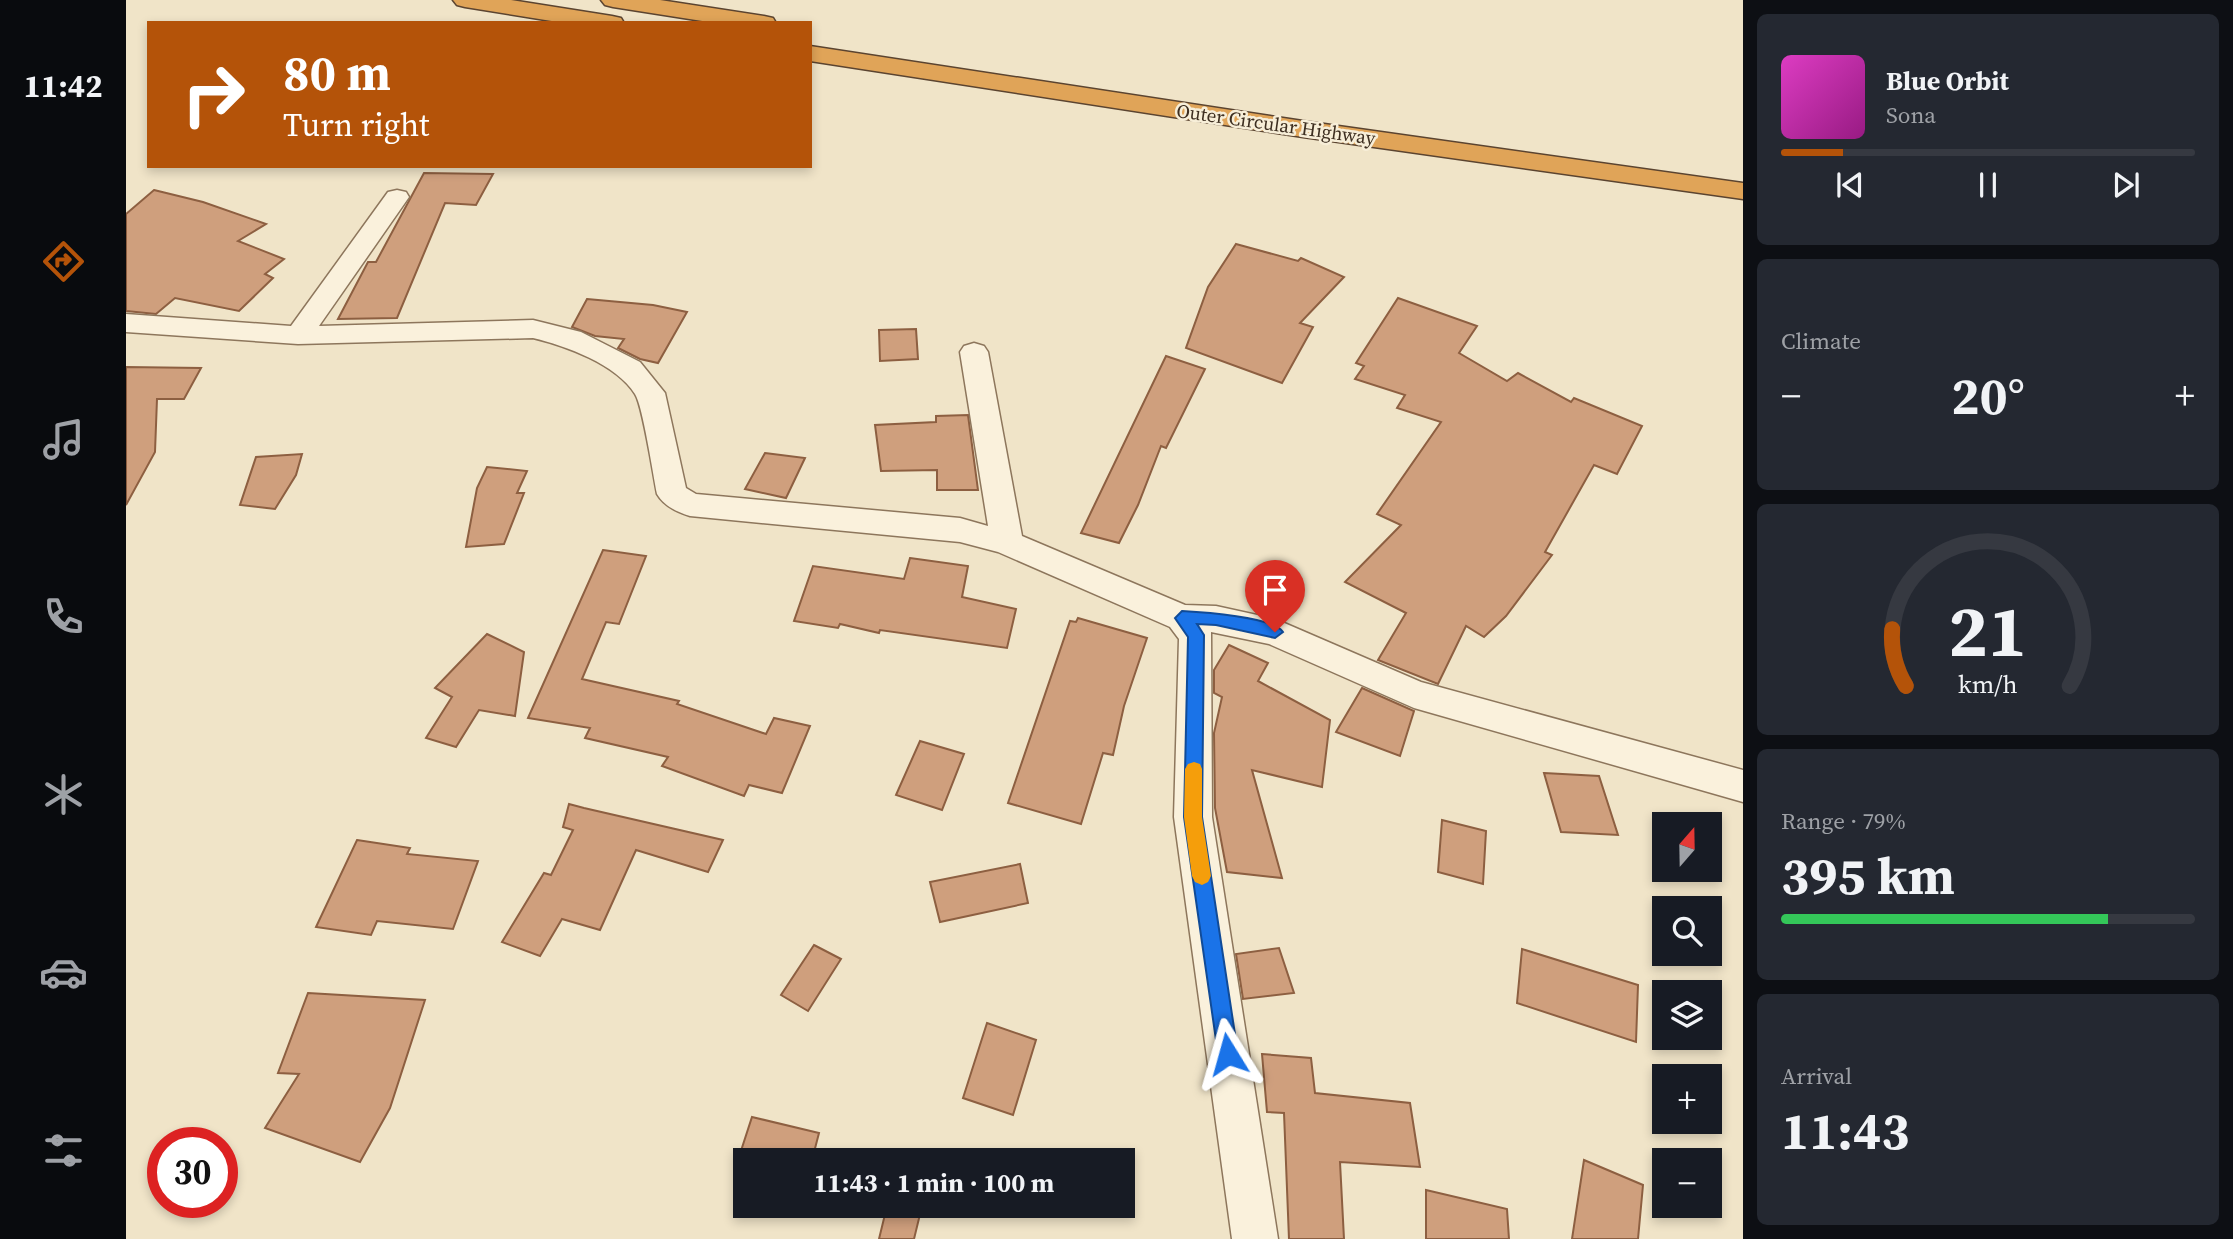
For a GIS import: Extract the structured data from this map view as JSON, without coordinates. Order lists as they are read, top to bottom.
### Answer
{
  "streets": {
    "highway": ["Outer Circular Highway"]
  },
  "north": "top",
  "page": {
    "tabs": "11:42",
    "turn": ["80 m", "Turn right"],
    "song": ["Blue Orbit", "Sona"],
    "tile": [
      "Climate",
      ["Range · 79%", "395 km"],
      ["Arrival", "11:43"]
    ],
    "heat": ["−", "20°", "+"],
    "map_buttons": ["+", "−"],
    "limit": "30",
    "trip": "11:43 · 1 min · 100 m",
    "gauge": ["21", "km/h"]
  }
}
